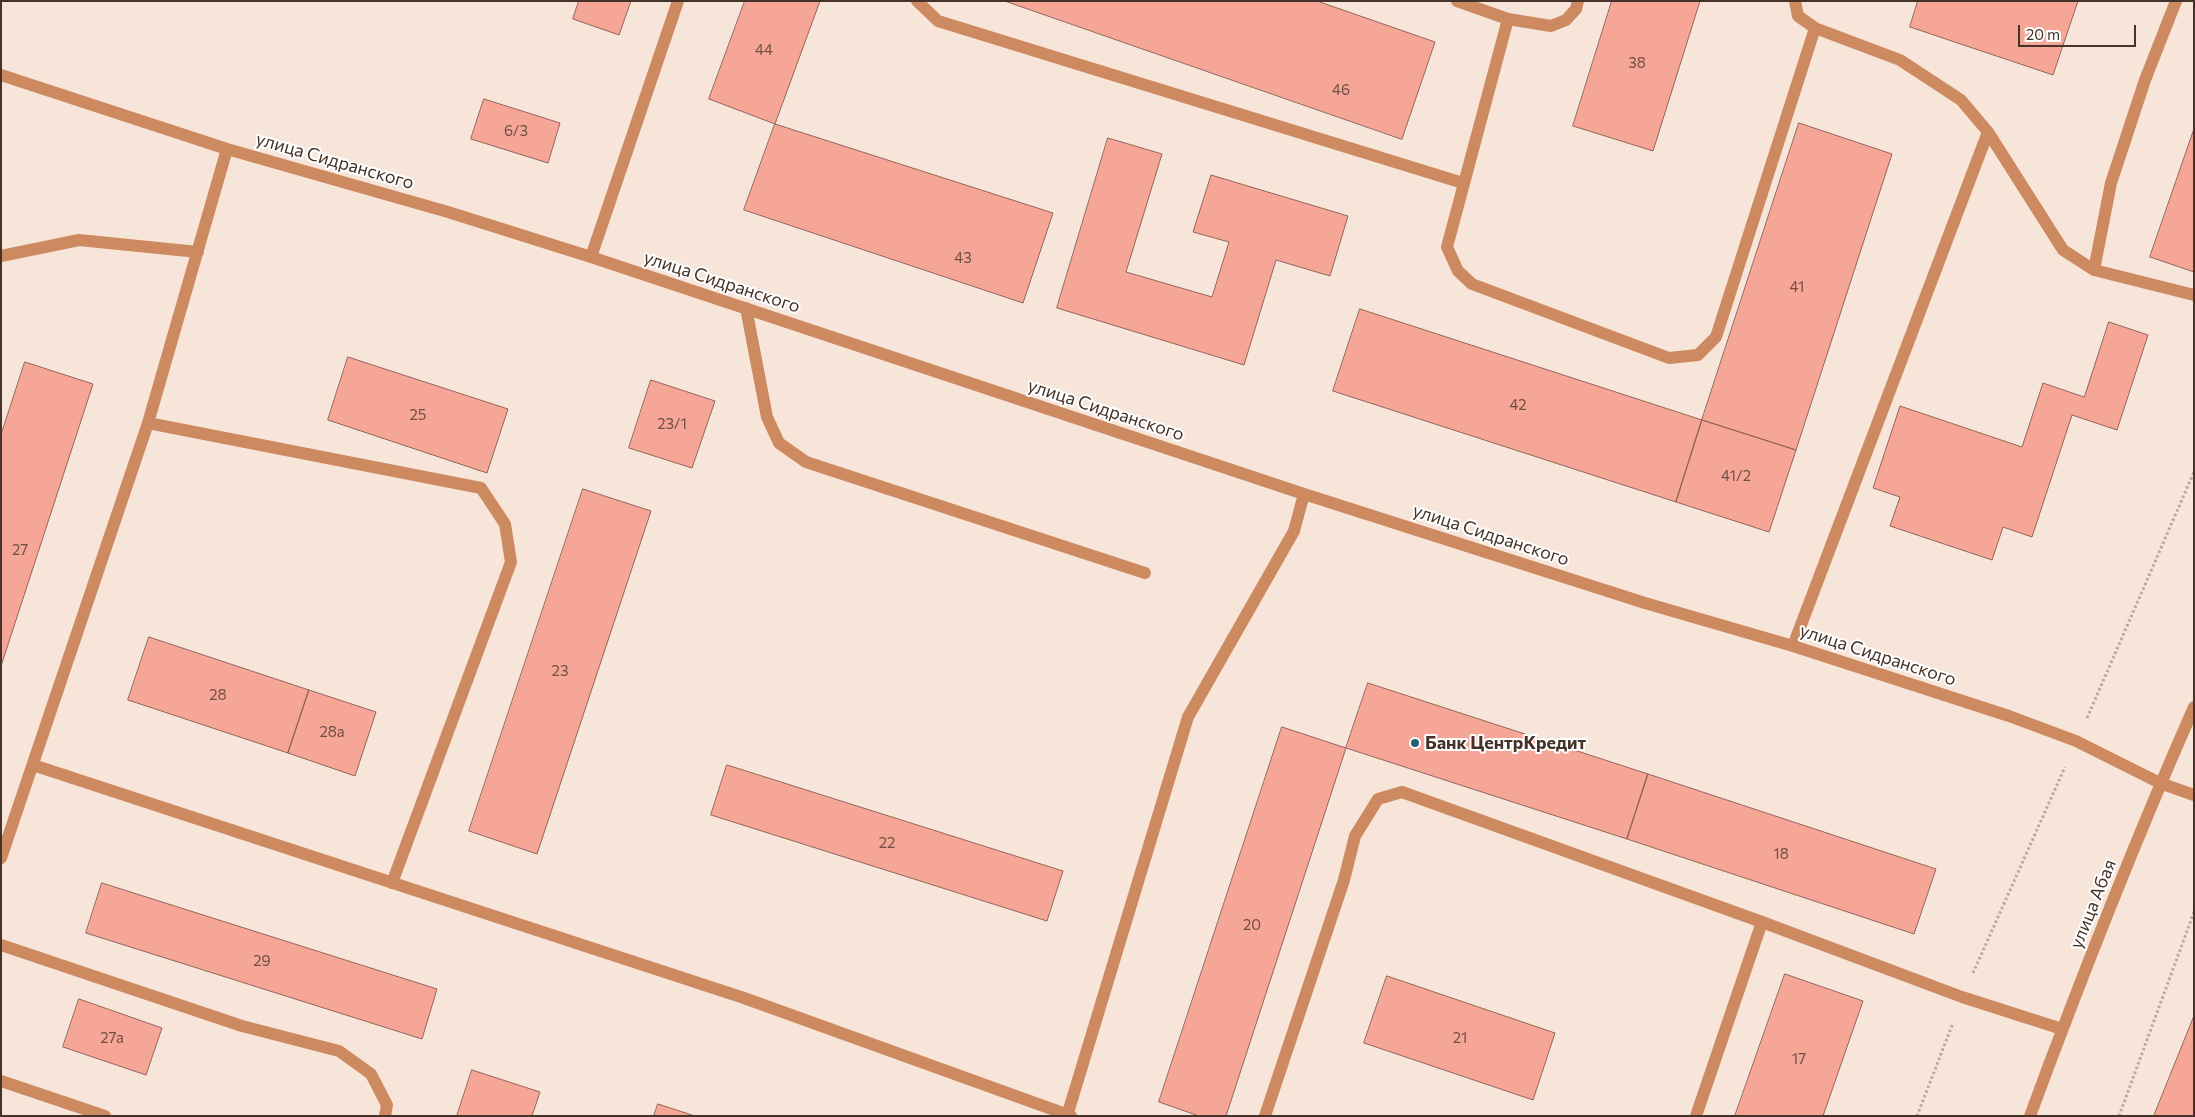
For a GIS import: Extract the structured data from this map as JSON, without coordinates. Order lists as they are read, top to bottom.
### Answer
{
  "streets": {
    "street": ["улица Сидранского", "улица Абая"]
  },
  "crossings": [
    ["улица Сидранского", "улица Абая"]
  ],
  "places": ["Банк ЦентрКредит"],
  "house_numbers": [
    "44",
    "38",
    "46",
    "6/3",
    "43",
    "41",
    "42",
    "25",
    "23/1",
    "41/2",
    "27",
    "23",
    "28",
    "28а",
    "22",
    "18",
    "20",
    "29",
    "27а",
    "21",
    "17"
  ],
  "scale_bar": "20 m"
}
